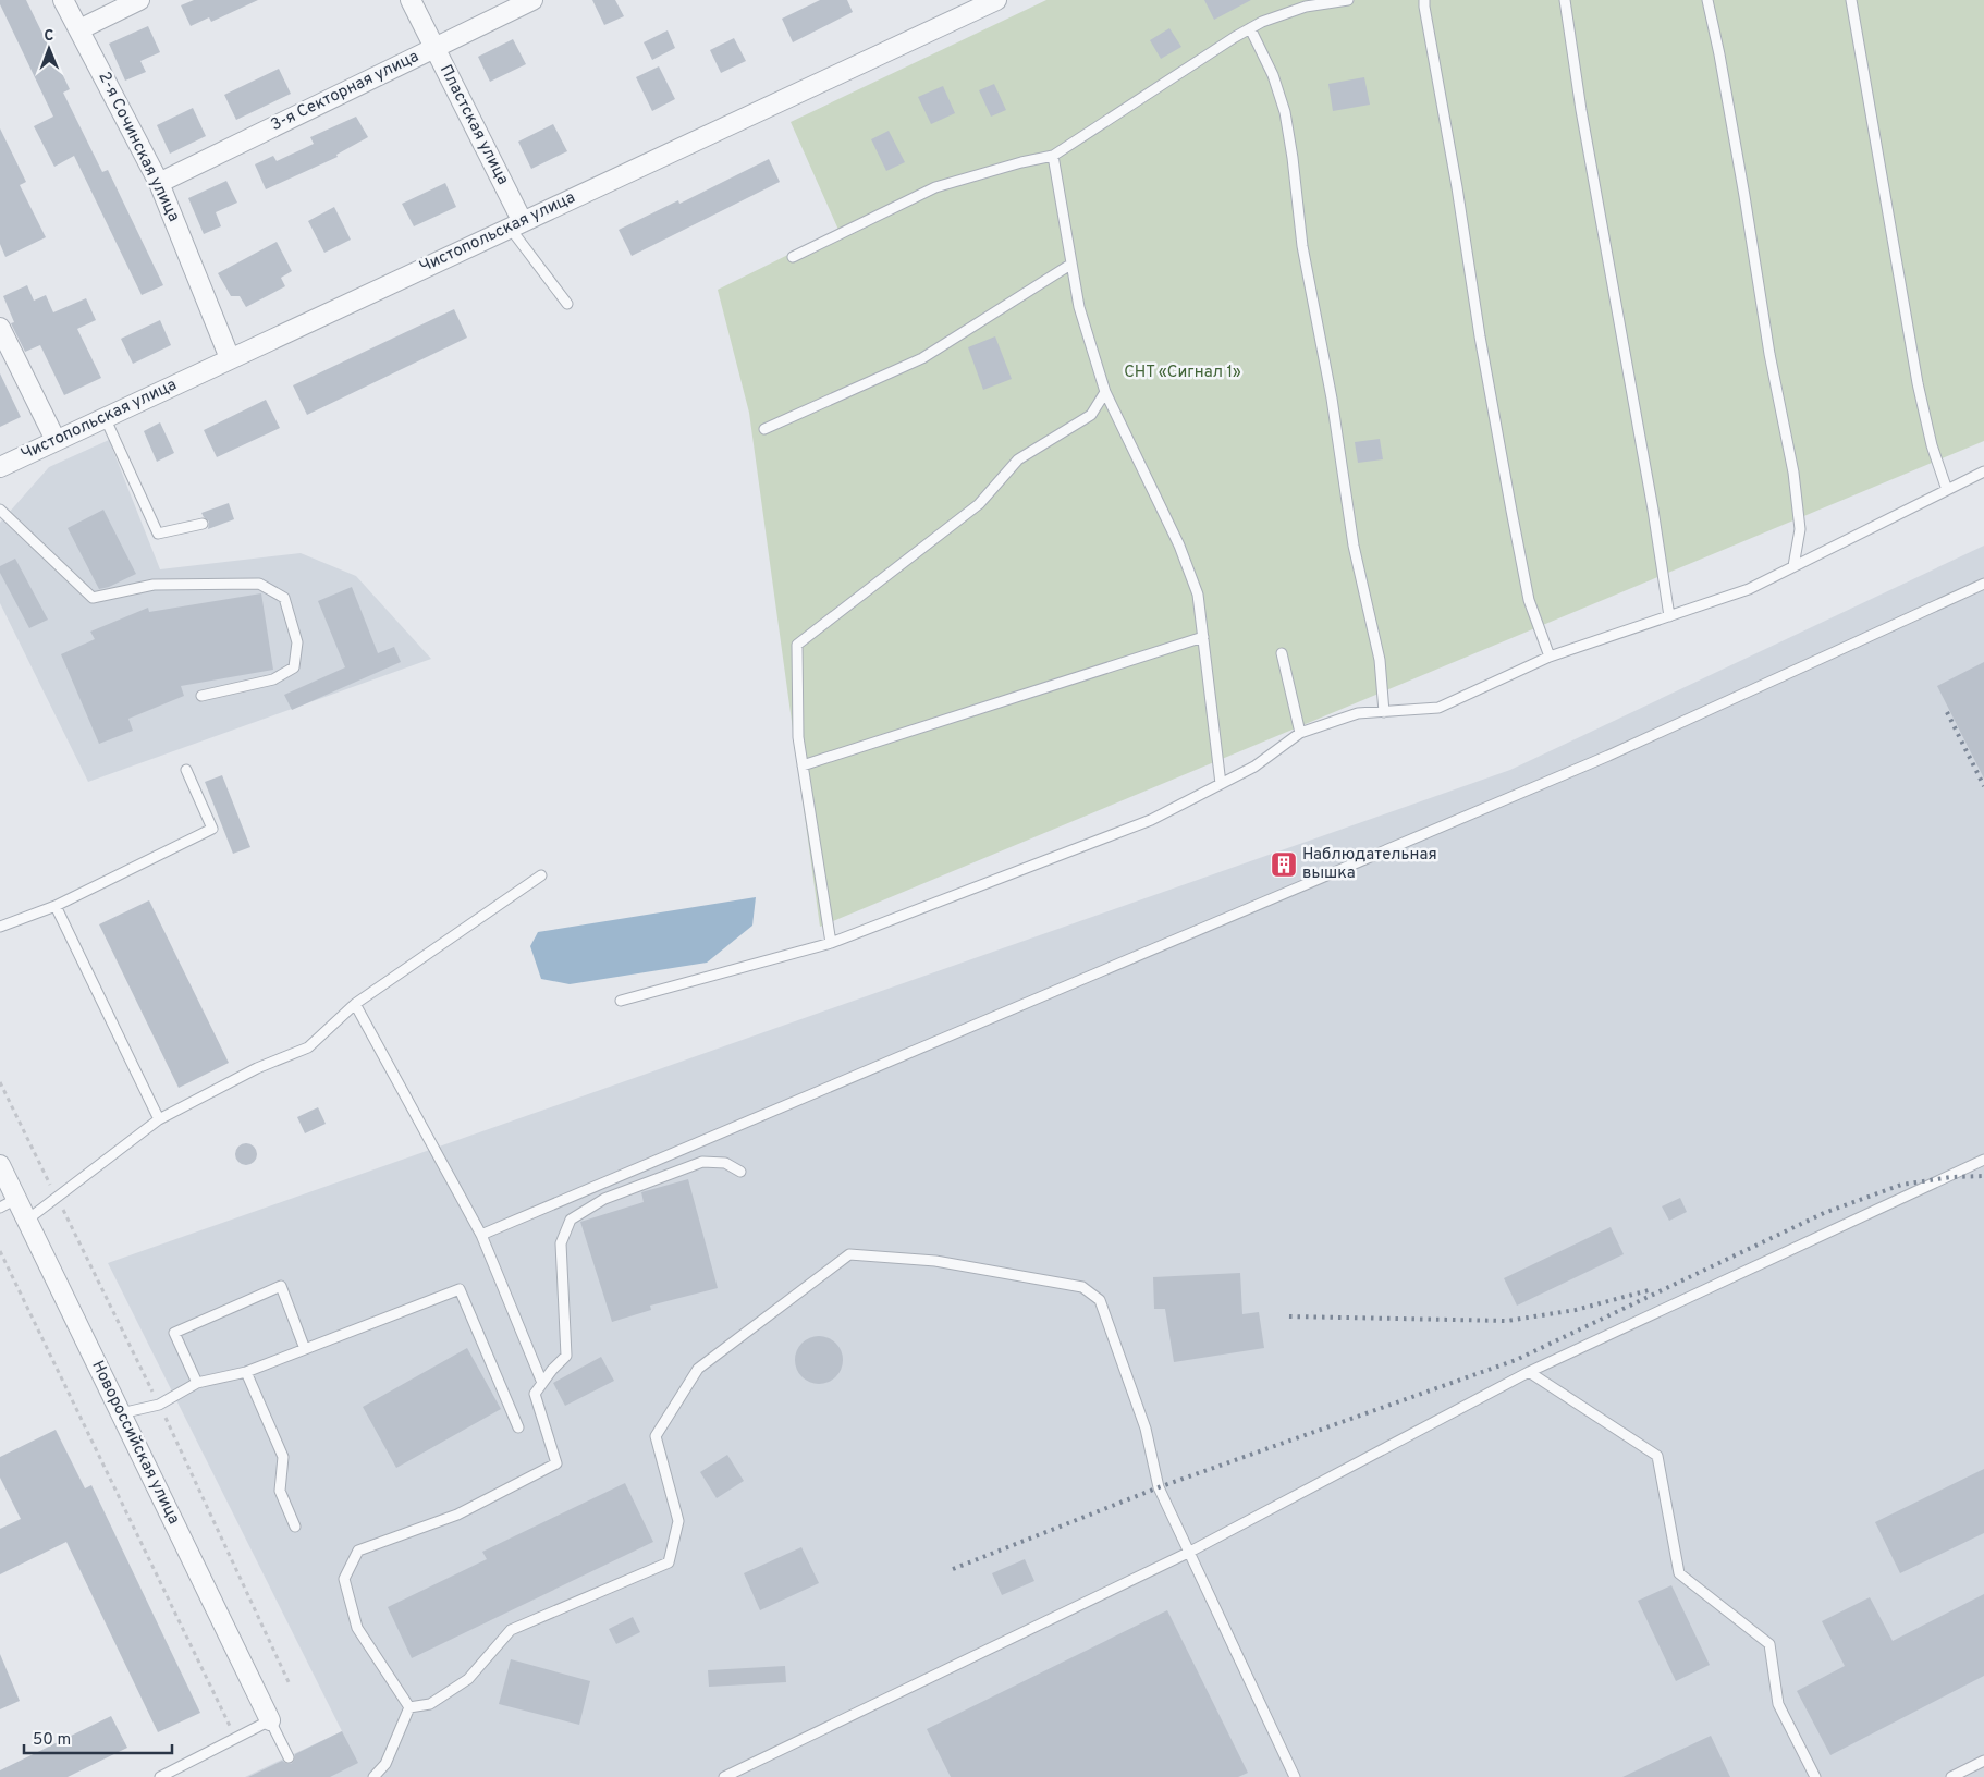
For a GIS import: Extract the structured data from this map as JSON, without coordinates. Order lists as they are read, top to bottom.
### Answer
{
  "streets": {
    "street": [
      "3-я Секторная улица",
      "Пластская улица",
      "2-я Сочинская улица",
      "Чистопольская улица",
      "Новороссийская улица"
    ]
  },
  "crossings": [
    ["3-я Секторная улица", "Пластская улица"],
    ["3-я Секторная улица", "2-я Сочинская улица"],
    ["Пластская улица", "Чистопольская улица"],
    ["2-я Сочинская улица", "Чистопольская улица"]
  ],
  "parks": ["СНТ «Сигнал 1»"],
  "places": {
    "building": ["Наблюдательная вышка"]
  },
  "scale_bar": "50 m",
  "north": "top"
}
